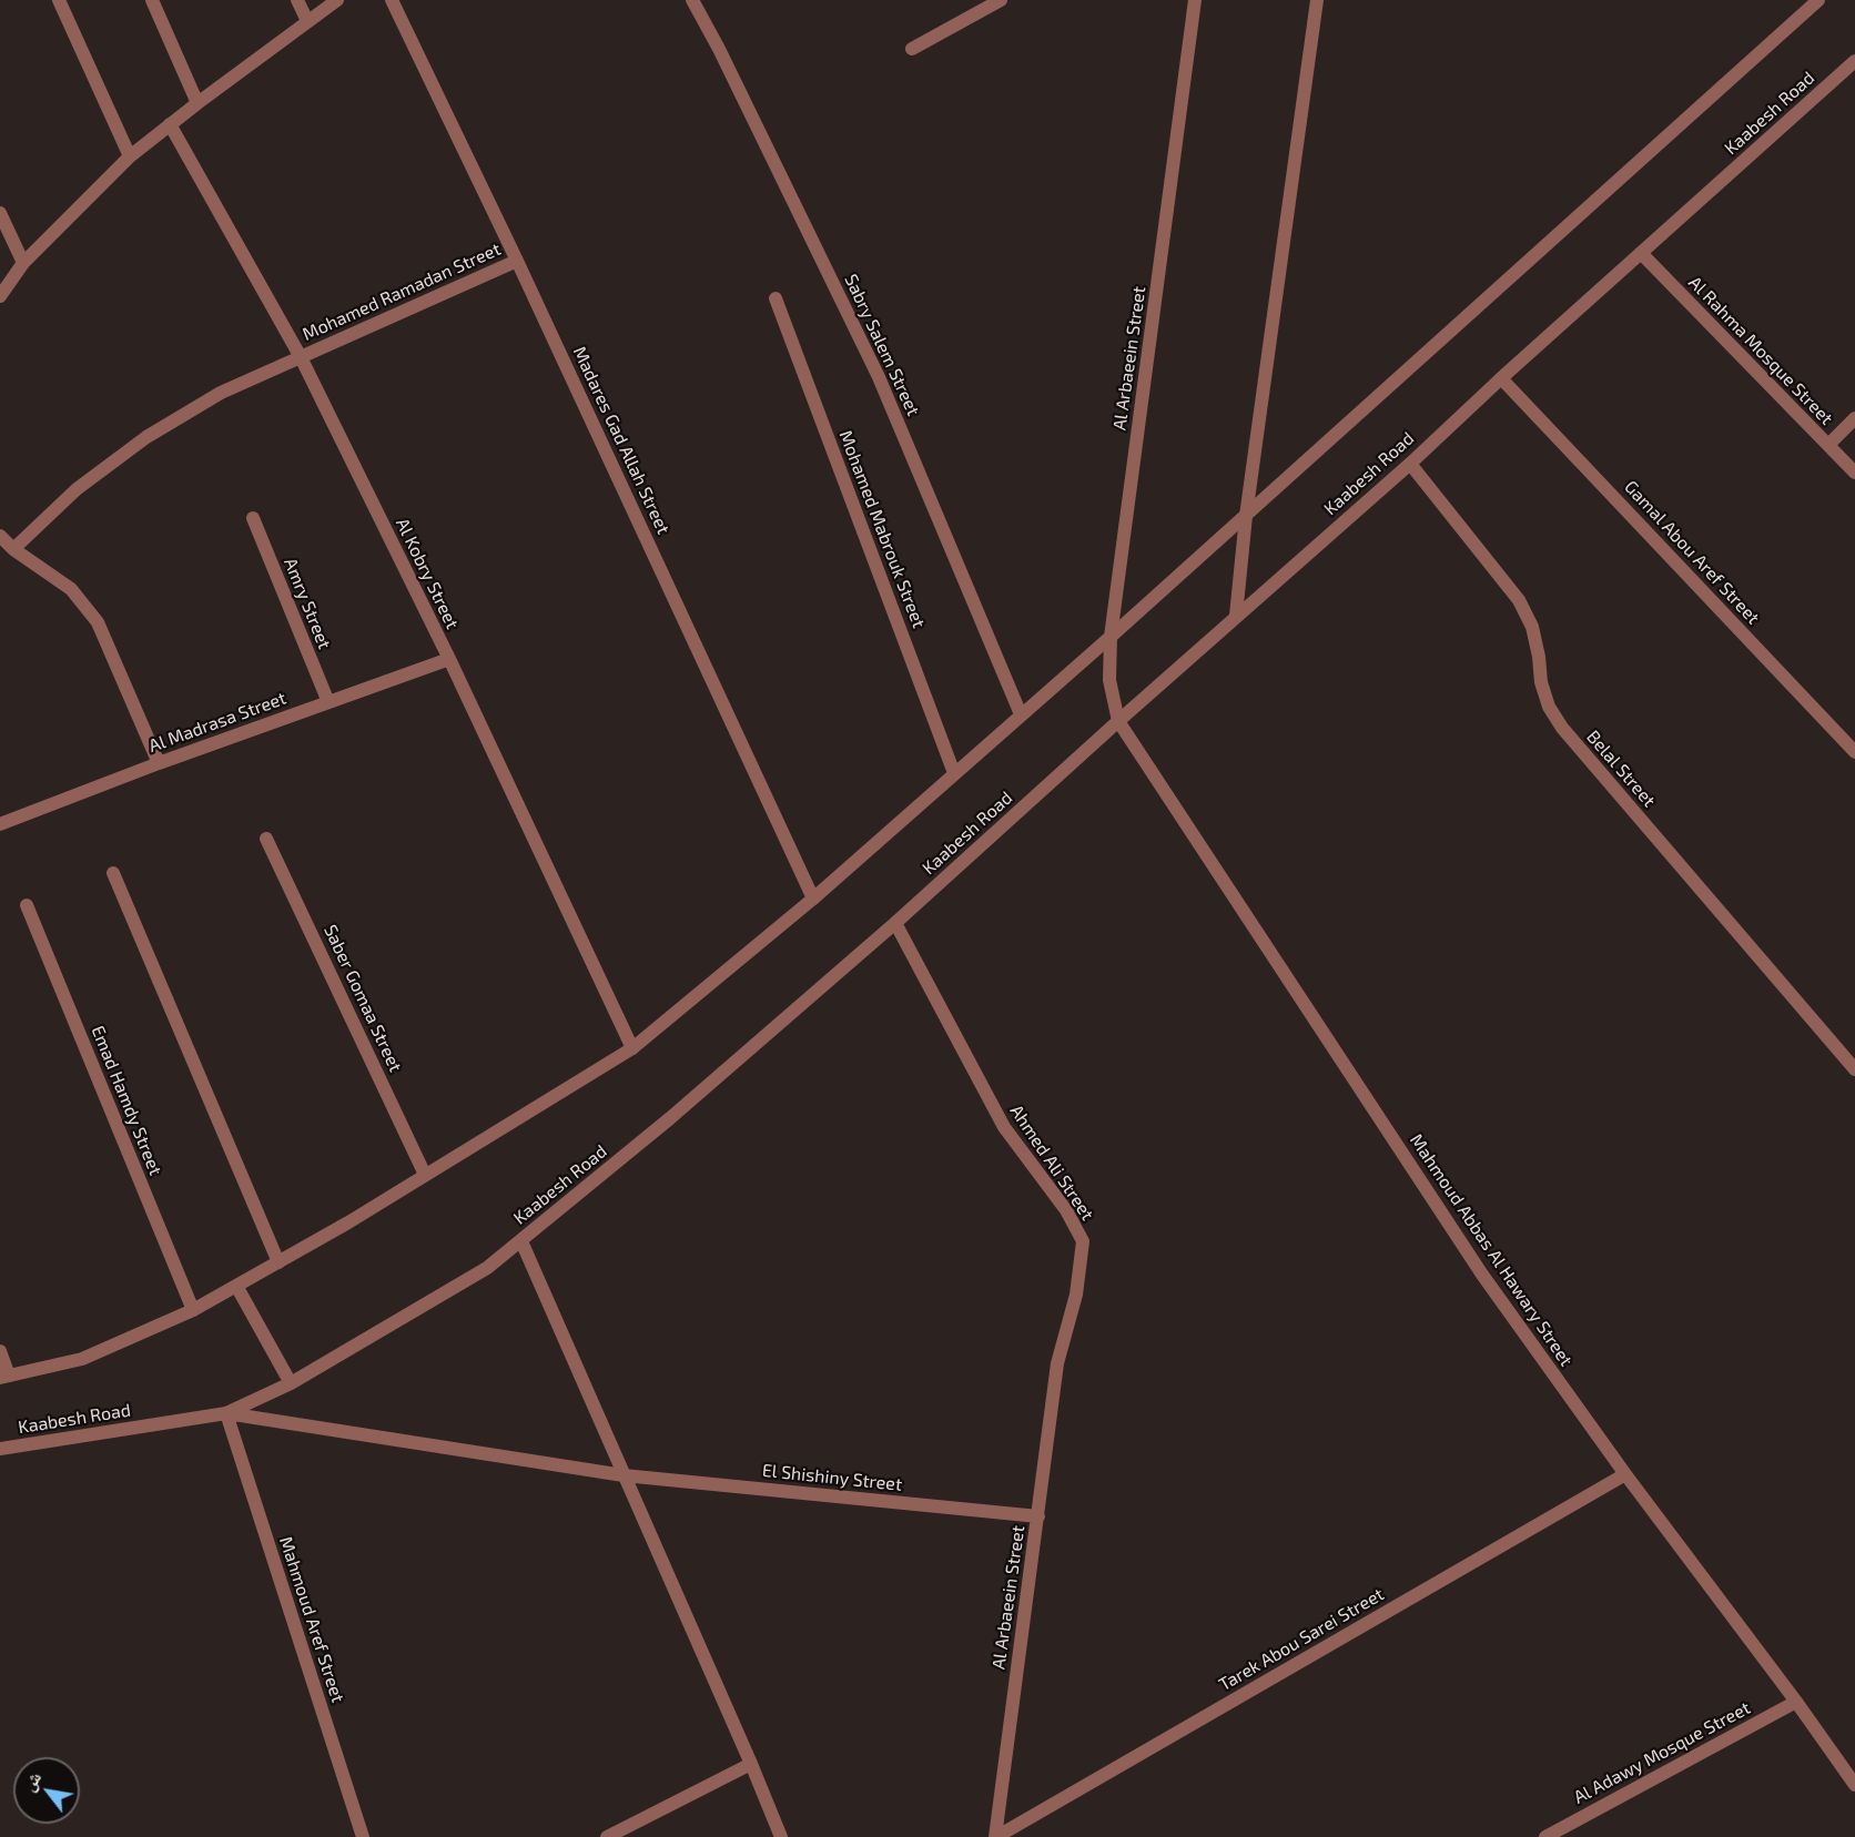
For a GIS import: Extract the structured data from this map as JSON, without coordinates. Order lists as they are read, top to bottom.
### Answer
{
  "streets": {
    "street": [
      "Kaabesh Road",
      "Mohamed Ramadan Street",
      "Sabry Salem Street",
      "Al Rahma Mosque Street",
      "Al Arbaeein Street",
      "Madares Gad Allah Street",
      "Mohamed Mabrouk Street",
      "Gamal Abou Aref Street",
      "Al Kobry Street",
      "Amry Street",
      "Al Madrasa Street",
      "Belal Street",
      "Saber Gomaa Street",
      "Emad Hamdy Street",
      "Ahmed Ali Street",
      "Mahmoud Abbas Al Hawary Street",
      "El Shishiny Street",
      "Mahmoud Aref Street",
      "Tarek Abou Sarei Street",
      "Al Adawy Mosque Street"
    ]
  },
  "crossings": [
    ["Kaabesh Road", "Al Rahma Mosque Street"],
    ["Kaabesh Road", "Al Arbaeein Street"],
    ["Kaabesh Road", "Gamal Abou Aref Street"],
    ["Kaabesh Road", "Belal Street"],
    ["Kaabesh Road", "Ahmed Ali Street"],
    ["Kaabesh Road", "Mahmoud Abbas Al Hawary Street"],
    ["Kaabesh Road", "El Shishiny Street"],
    ["Kaabesh Road", "Mahmoud Aref Street"],
    ["Mohamed Ramadan Street", "Madares Gad Allah Street"],
    ["Mohamed Ramadan Street", "Al Kobry Street"],
    ["Al Arbaeein Street", "Ahmed Ali Street"],
    ["Al Arbaeein Street", "Mahmoud Abbas Al Hawary Street"],
    ["Al Arbaeein Street", "El Shishiny Street"],
    ["Al Arbaeein Street", "Tarek Abou Sarei Street"],
    ["Al Kobry Street", "Al Madrasa Street"],
    ["Amry Street", "Al Madrasa Street"],
    ["Mahmoud Abbas Al Hawary Street", "Tarek Abou Sarei Street"],
    ["Mahmoud Abbas Al Hawary Street", "Al Adawy Mosque Street"],
    ["El Shishiny Street", "Mahmoud Aref Street"]
  ],
  "north": "top left"
}
